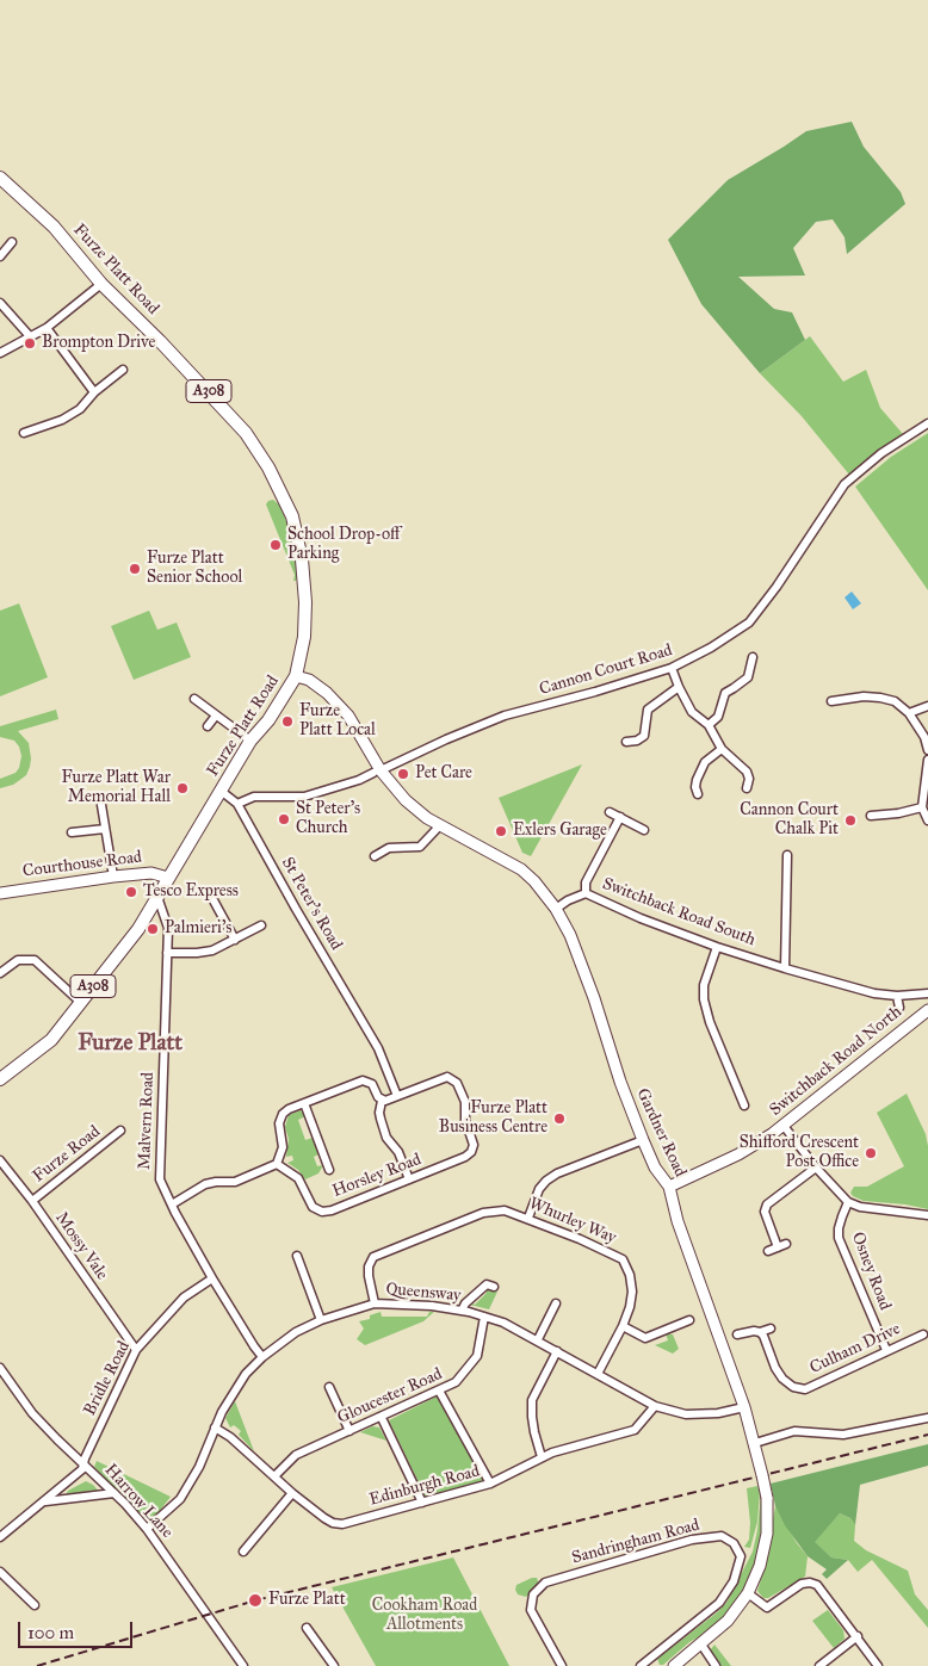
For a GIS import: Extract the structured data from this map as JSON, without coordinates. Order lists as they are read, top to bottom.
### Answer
{
  "streets": {
    "main road": [
      "Furze Platt Road",
      "A308",
      "Courthouse Road",
      "Switchback Road North",
      "Gardner Road"
    ],
    "street": [
      "Cannon Court Road",
      "St Peter's Road",
      "Switchback Road South",
      "Malvern Road",
      "Furze Road",
      "Horsley Road",
      "Whurley Way",
      "Mossy Vale",
      "Osney Road",
      "Queensway",
      "Culham Drive",
      "Bridle Road",
      "Gloucester Road",
      "Edinburgh Road",
      "Harrow Lane",
      "Sandringham Road"
    ]
  },
  "crossings": [
    ["Furze Platt Road", "Courthouse Road"],
    ["Furze Platt Road", "St Peter's Road"],
    ["Furze Platt Road", "Malvern Road"],
    ["Cannon Court Road", "St Peter's Road"],
    ["St Peter's Road", "Horsley Road"],
    ["Switchback Road South", "Gardner Road"],
    ["Switchback Road North", "Gardner Road"],
    ["Malvern Road", "Queensway"],
    ["Malvern Road", "Bridle Road"],
    ["Gardner Road", "Queensway"],
    ["Furze Road", "Mossy Vale"],
    ["Whurley Way", "Queensway"],
    ["Mossy Vale", "Bridle Road"],
    ["Osney Road", "Culham Drive"],
    ["Queensway", "Gloucester Road"],
    ["Queensway", "Edinburgh Road"],
    ["Queensway", "Harrow Lane"],
    ["Bridle Road", "Harrow Lane"],
    ["Gloucester Road", "Edinburgh Road"]
  ],
  "districts": ["Furze Platt"],
  "parks": ["Cookham Road Allotments"],
  "places": [
    "Brompton Drive",
    "School Drop-off Parking",
    "Furze Platt Senior School",
    "Furze Platt Local",
    "Pet Care",
    "Furze Platt War Memorial Hall",
    "St Peter's Church",
    "Cannon Court Chalk Pit",
    "Exlers Garage",
    "Tesco Express",
    "Palmieri's",
    "Furze Platt Business Centre",
    "Shifford Crescent Post Office",
    "Furze Platt"
  ],
  "scale_bar": "100 m"
}
